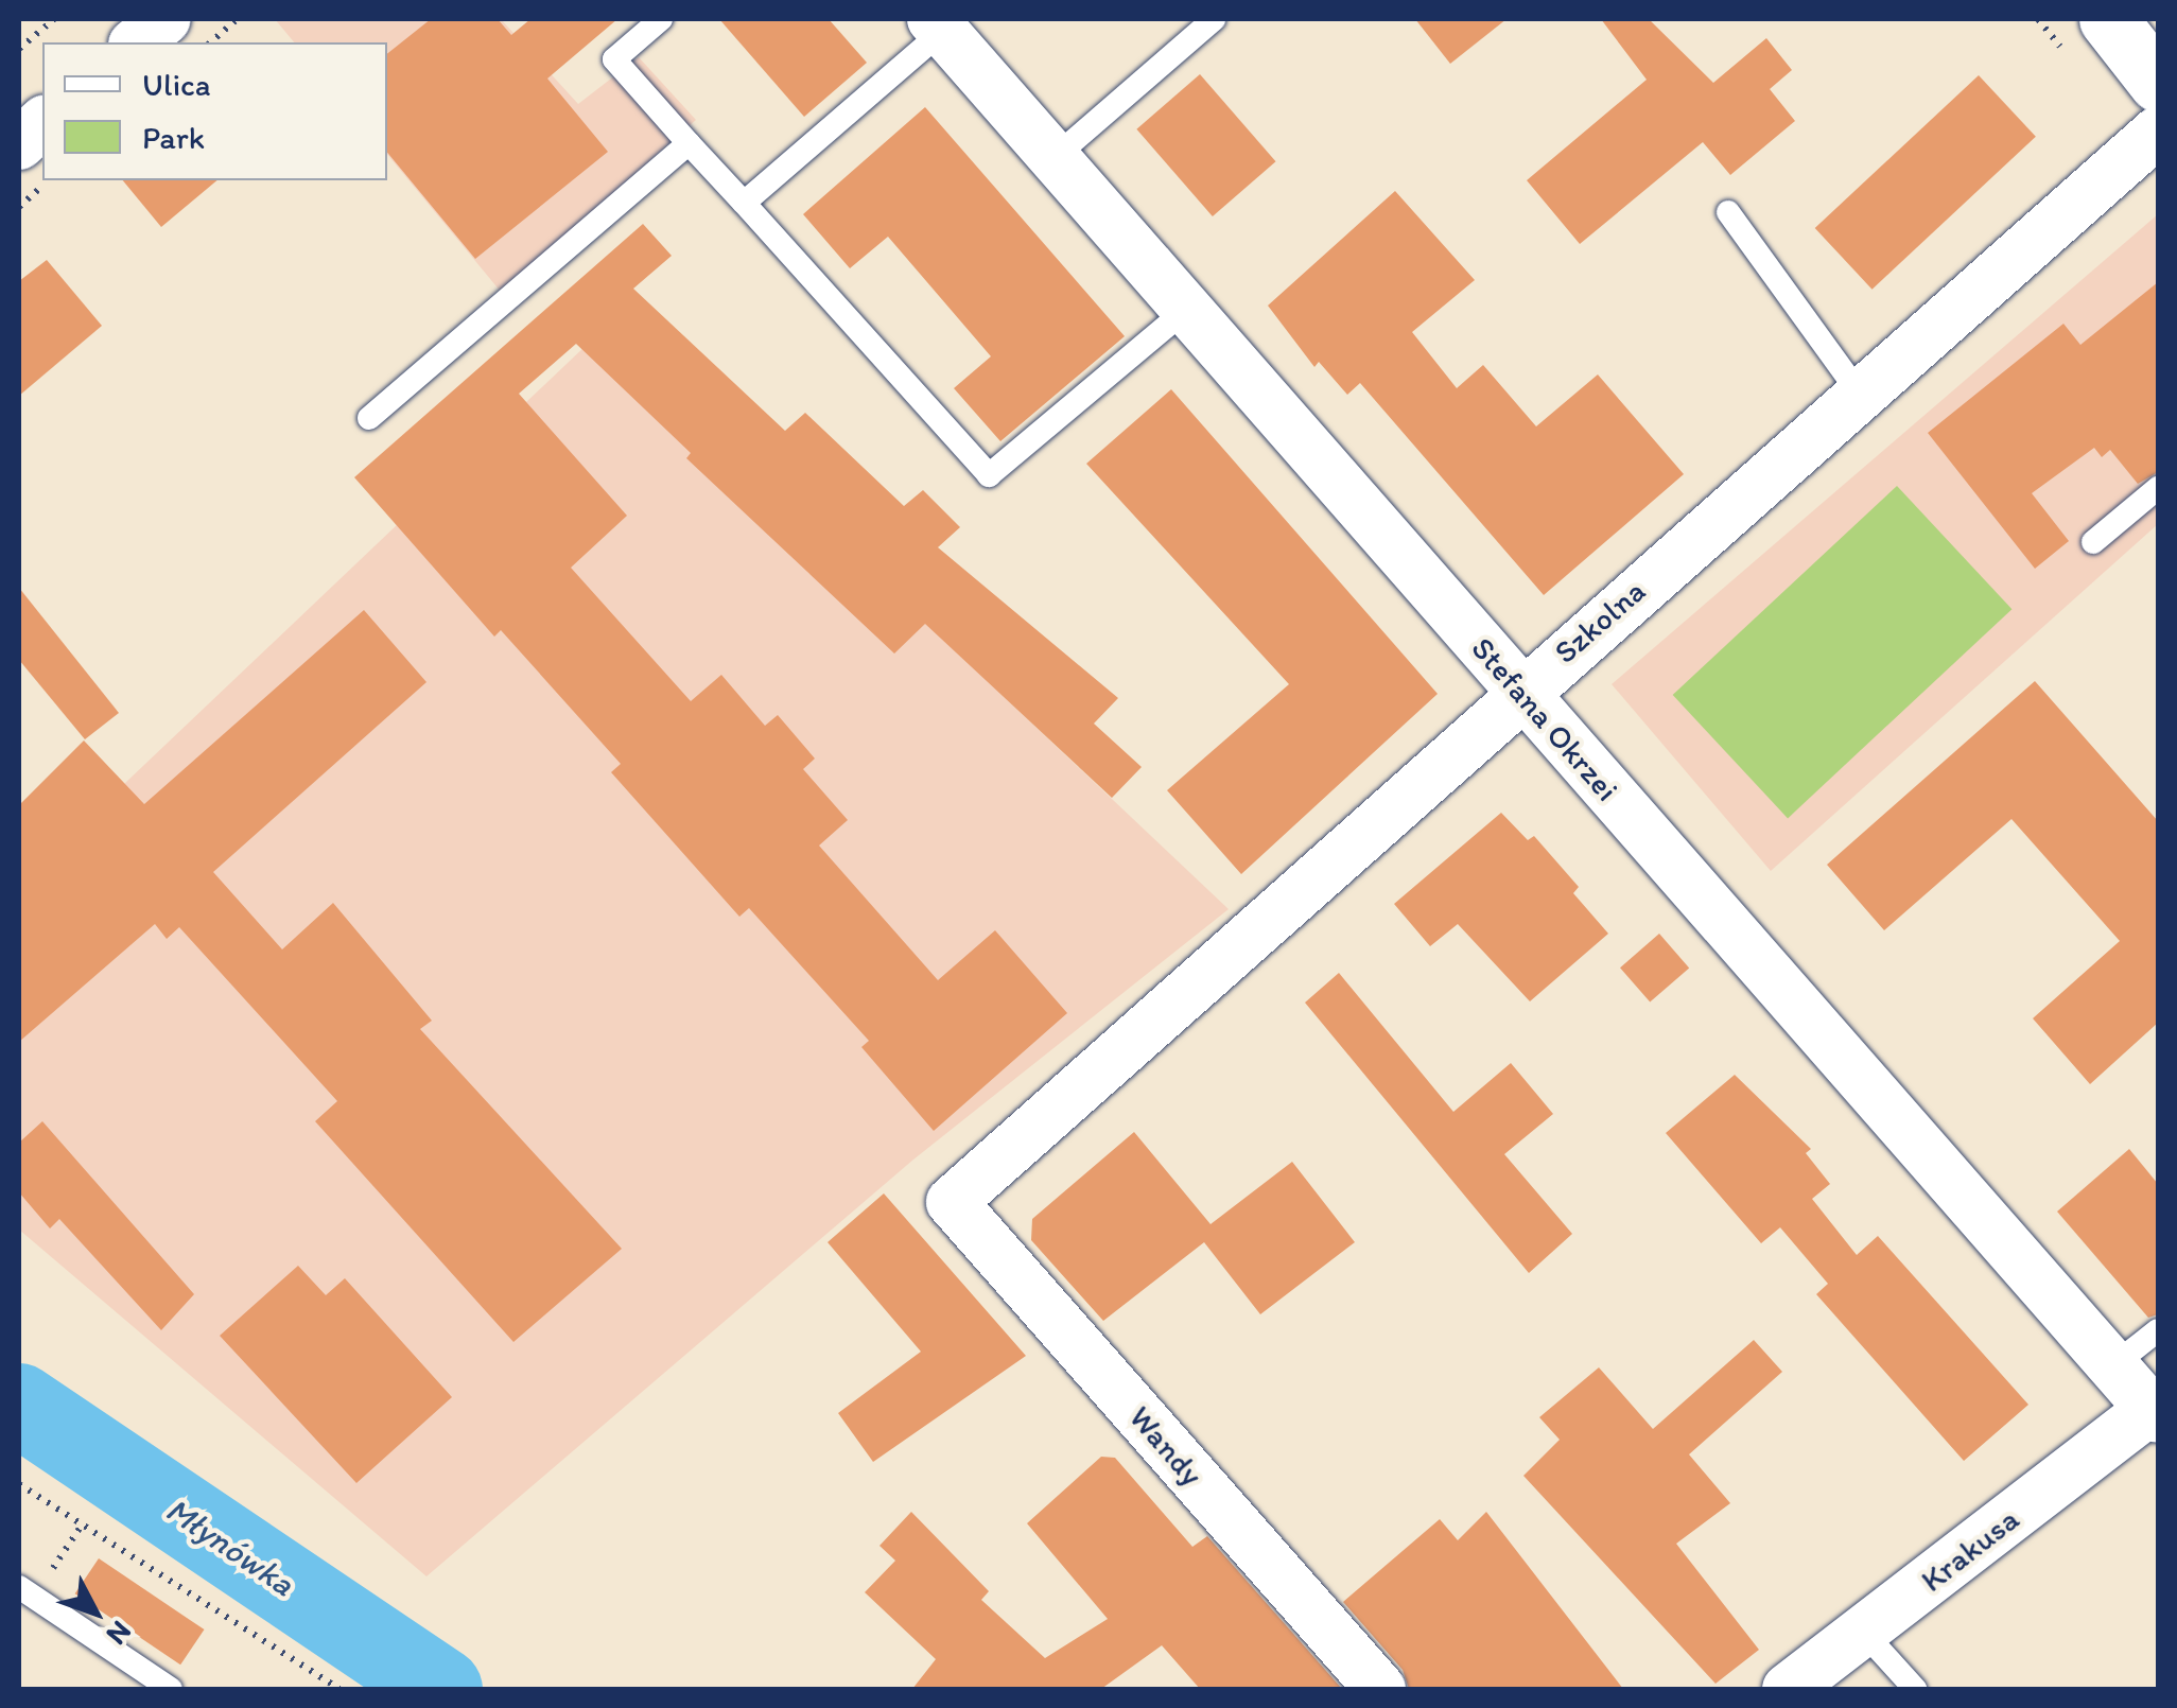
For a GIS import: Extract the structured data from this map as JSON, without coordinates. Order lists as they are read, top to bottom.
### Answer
{
  "streets": {
    "street": [
      "Szkolna",
      "Stefana Okrzei",
      "Wandy",
      "Krakusa"
    ]
  },
  "crossings": [
    ["Szkolna", "Stefana Okrzei"],
    ["Szkolna", "Wandy"],
    ["Stefana Okrzei", "Krakusa"]
  ],
  "water": ["Młynówka"],
  "legend": ["Ulica", "Park"],
  "north": "bottom right"
}
